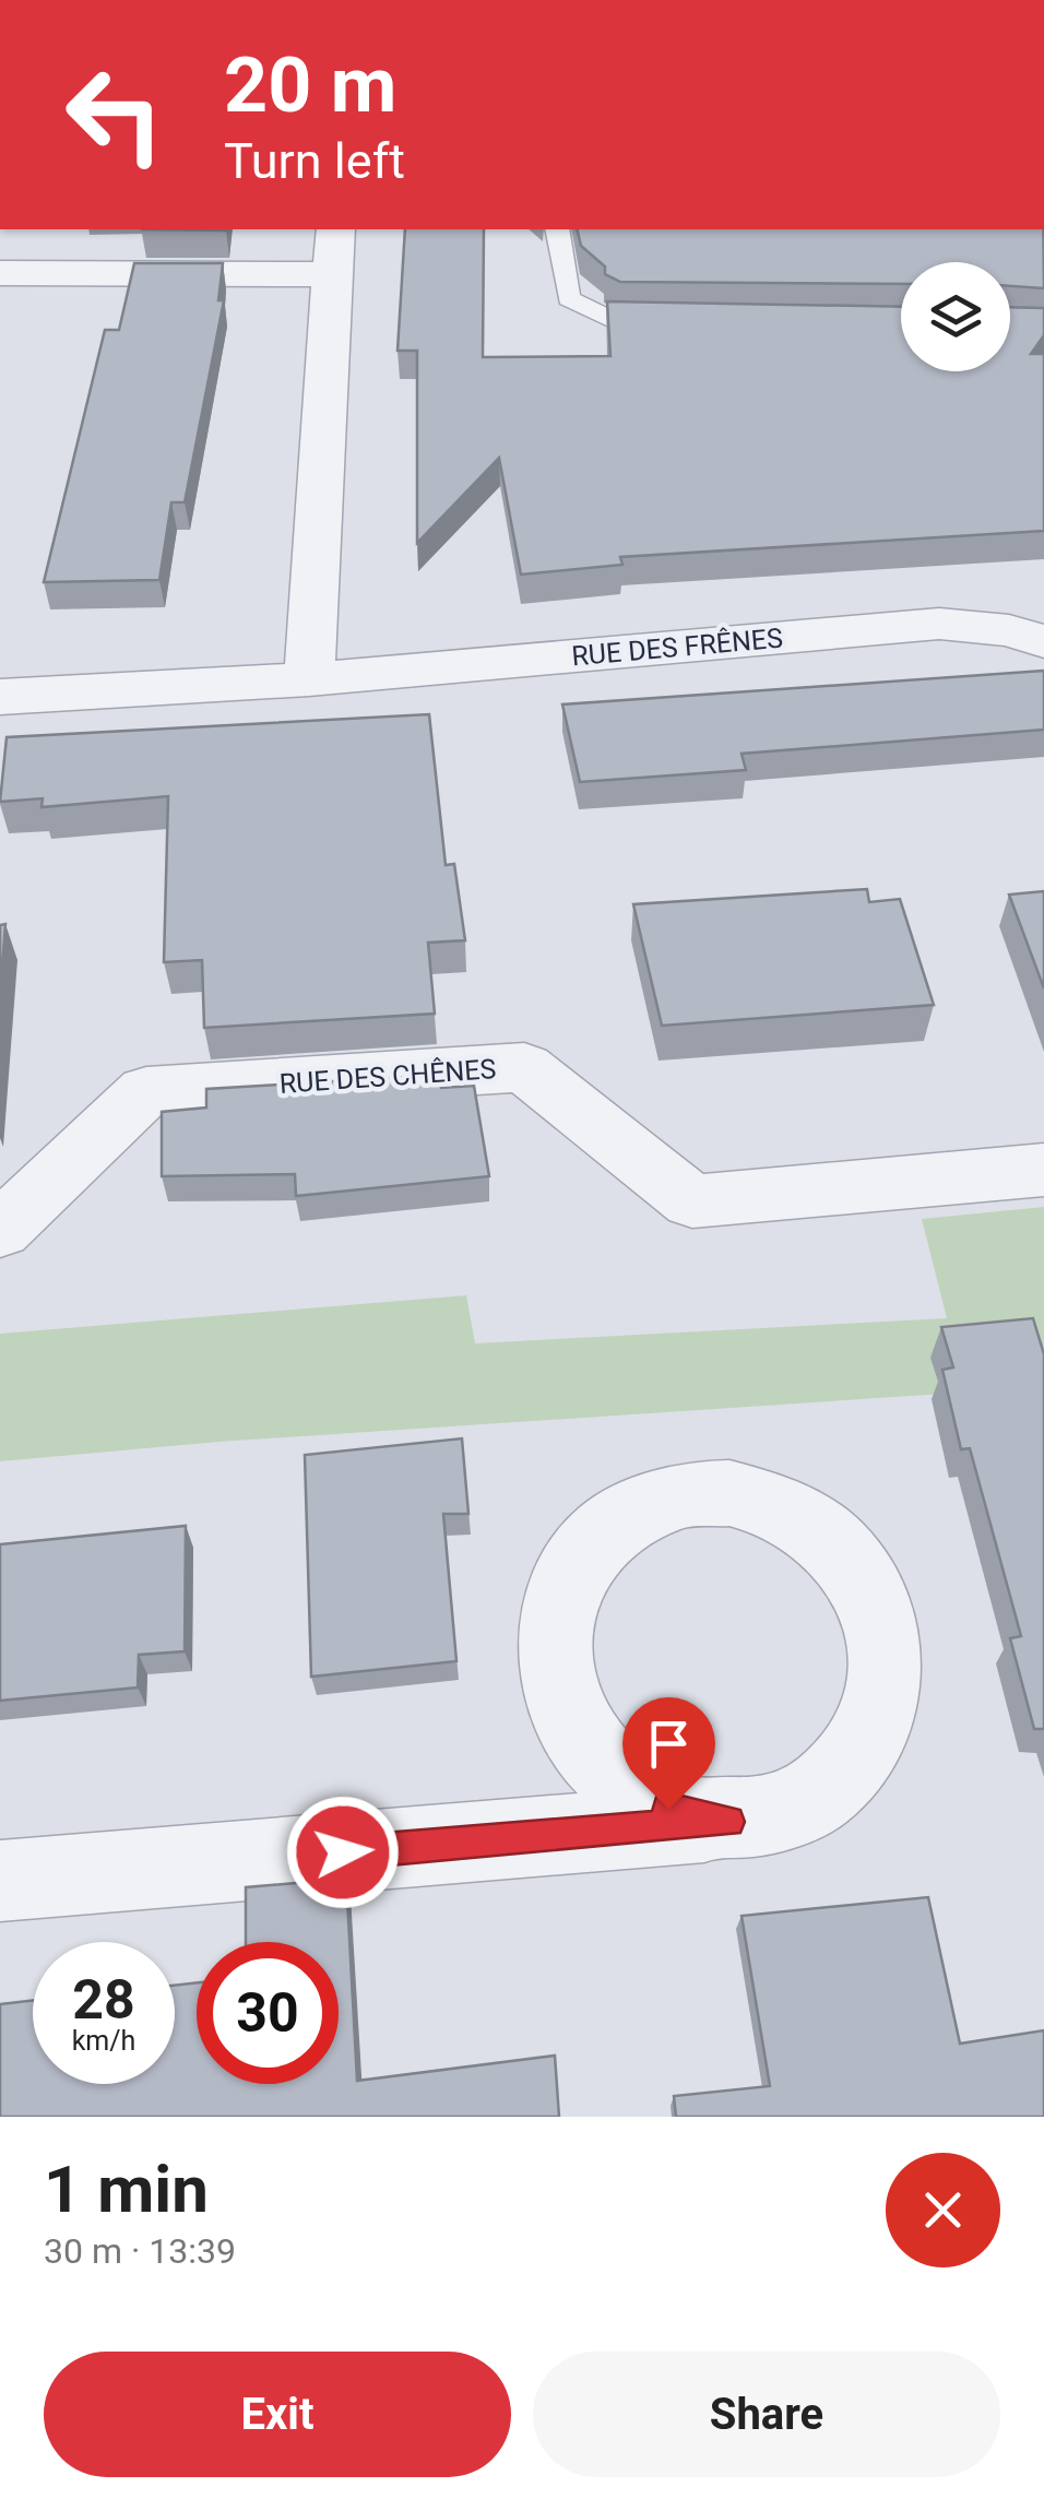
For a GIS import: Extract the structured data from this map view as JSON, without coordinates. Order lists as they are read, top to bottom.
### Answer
{
  "streets": {
    "street": ["RUE DES FRÊNES", "RUE DES CHÊNES"]
  },
  "page": {
    "turn": ["20 m", "Turn left"],
    "speed": "28 km/h",
    "limit": "30",
    "heading": ["1 min", "30 m · 13:39"],
    "buttons": ["Exit", "Share"]
  }
}
